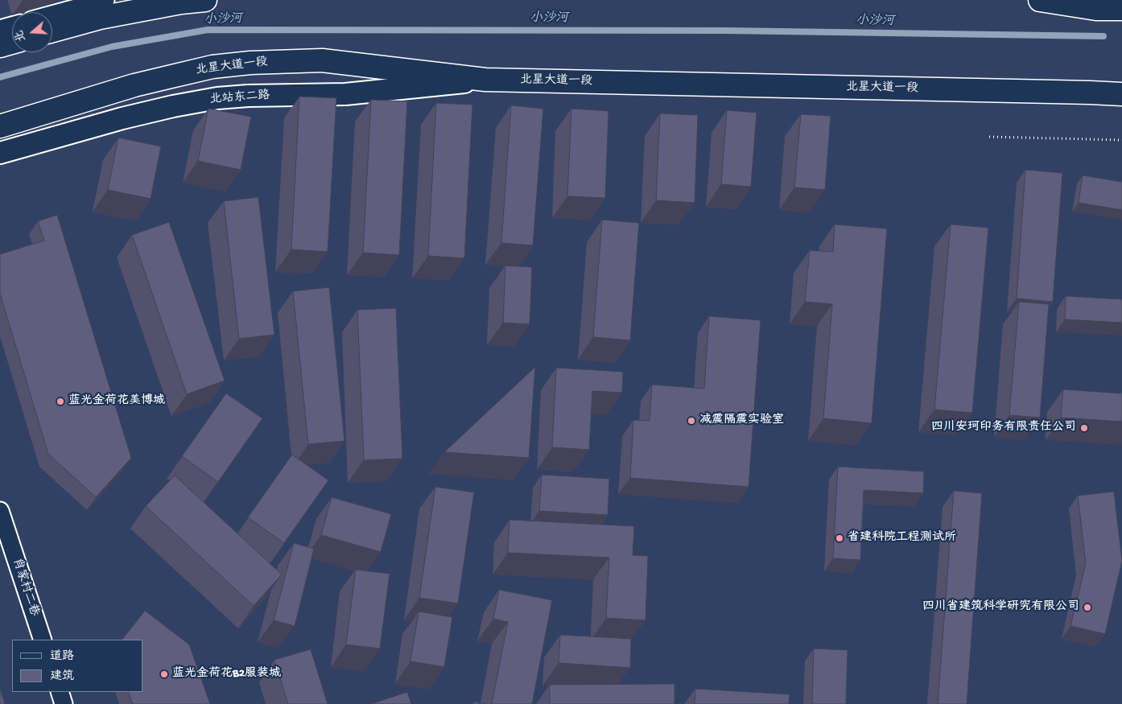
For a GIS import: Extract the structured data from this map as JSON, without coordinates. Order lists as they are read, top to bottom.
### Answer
{
  "streets": {
    "highway": ["北星大道一段"],
    "street": ["北站东二路", "肖家村二巷"]
  },
  "crossings": [
    ["北星大道一段", "北站东二路"]
  ],
  "water": ["小沙河"],
  "places": [
    "蓝光金荷花美博城",
    "减震隔震实验室",
    "四川安珂印务有限责任公司",
    "省建科院工程测试所",
    "四川省建筑科学研究有限公司",
    "蓝光金荷花B2服装城"
  ],
  "legend": ["道路", "建筑"],
  "north": "left"
}
